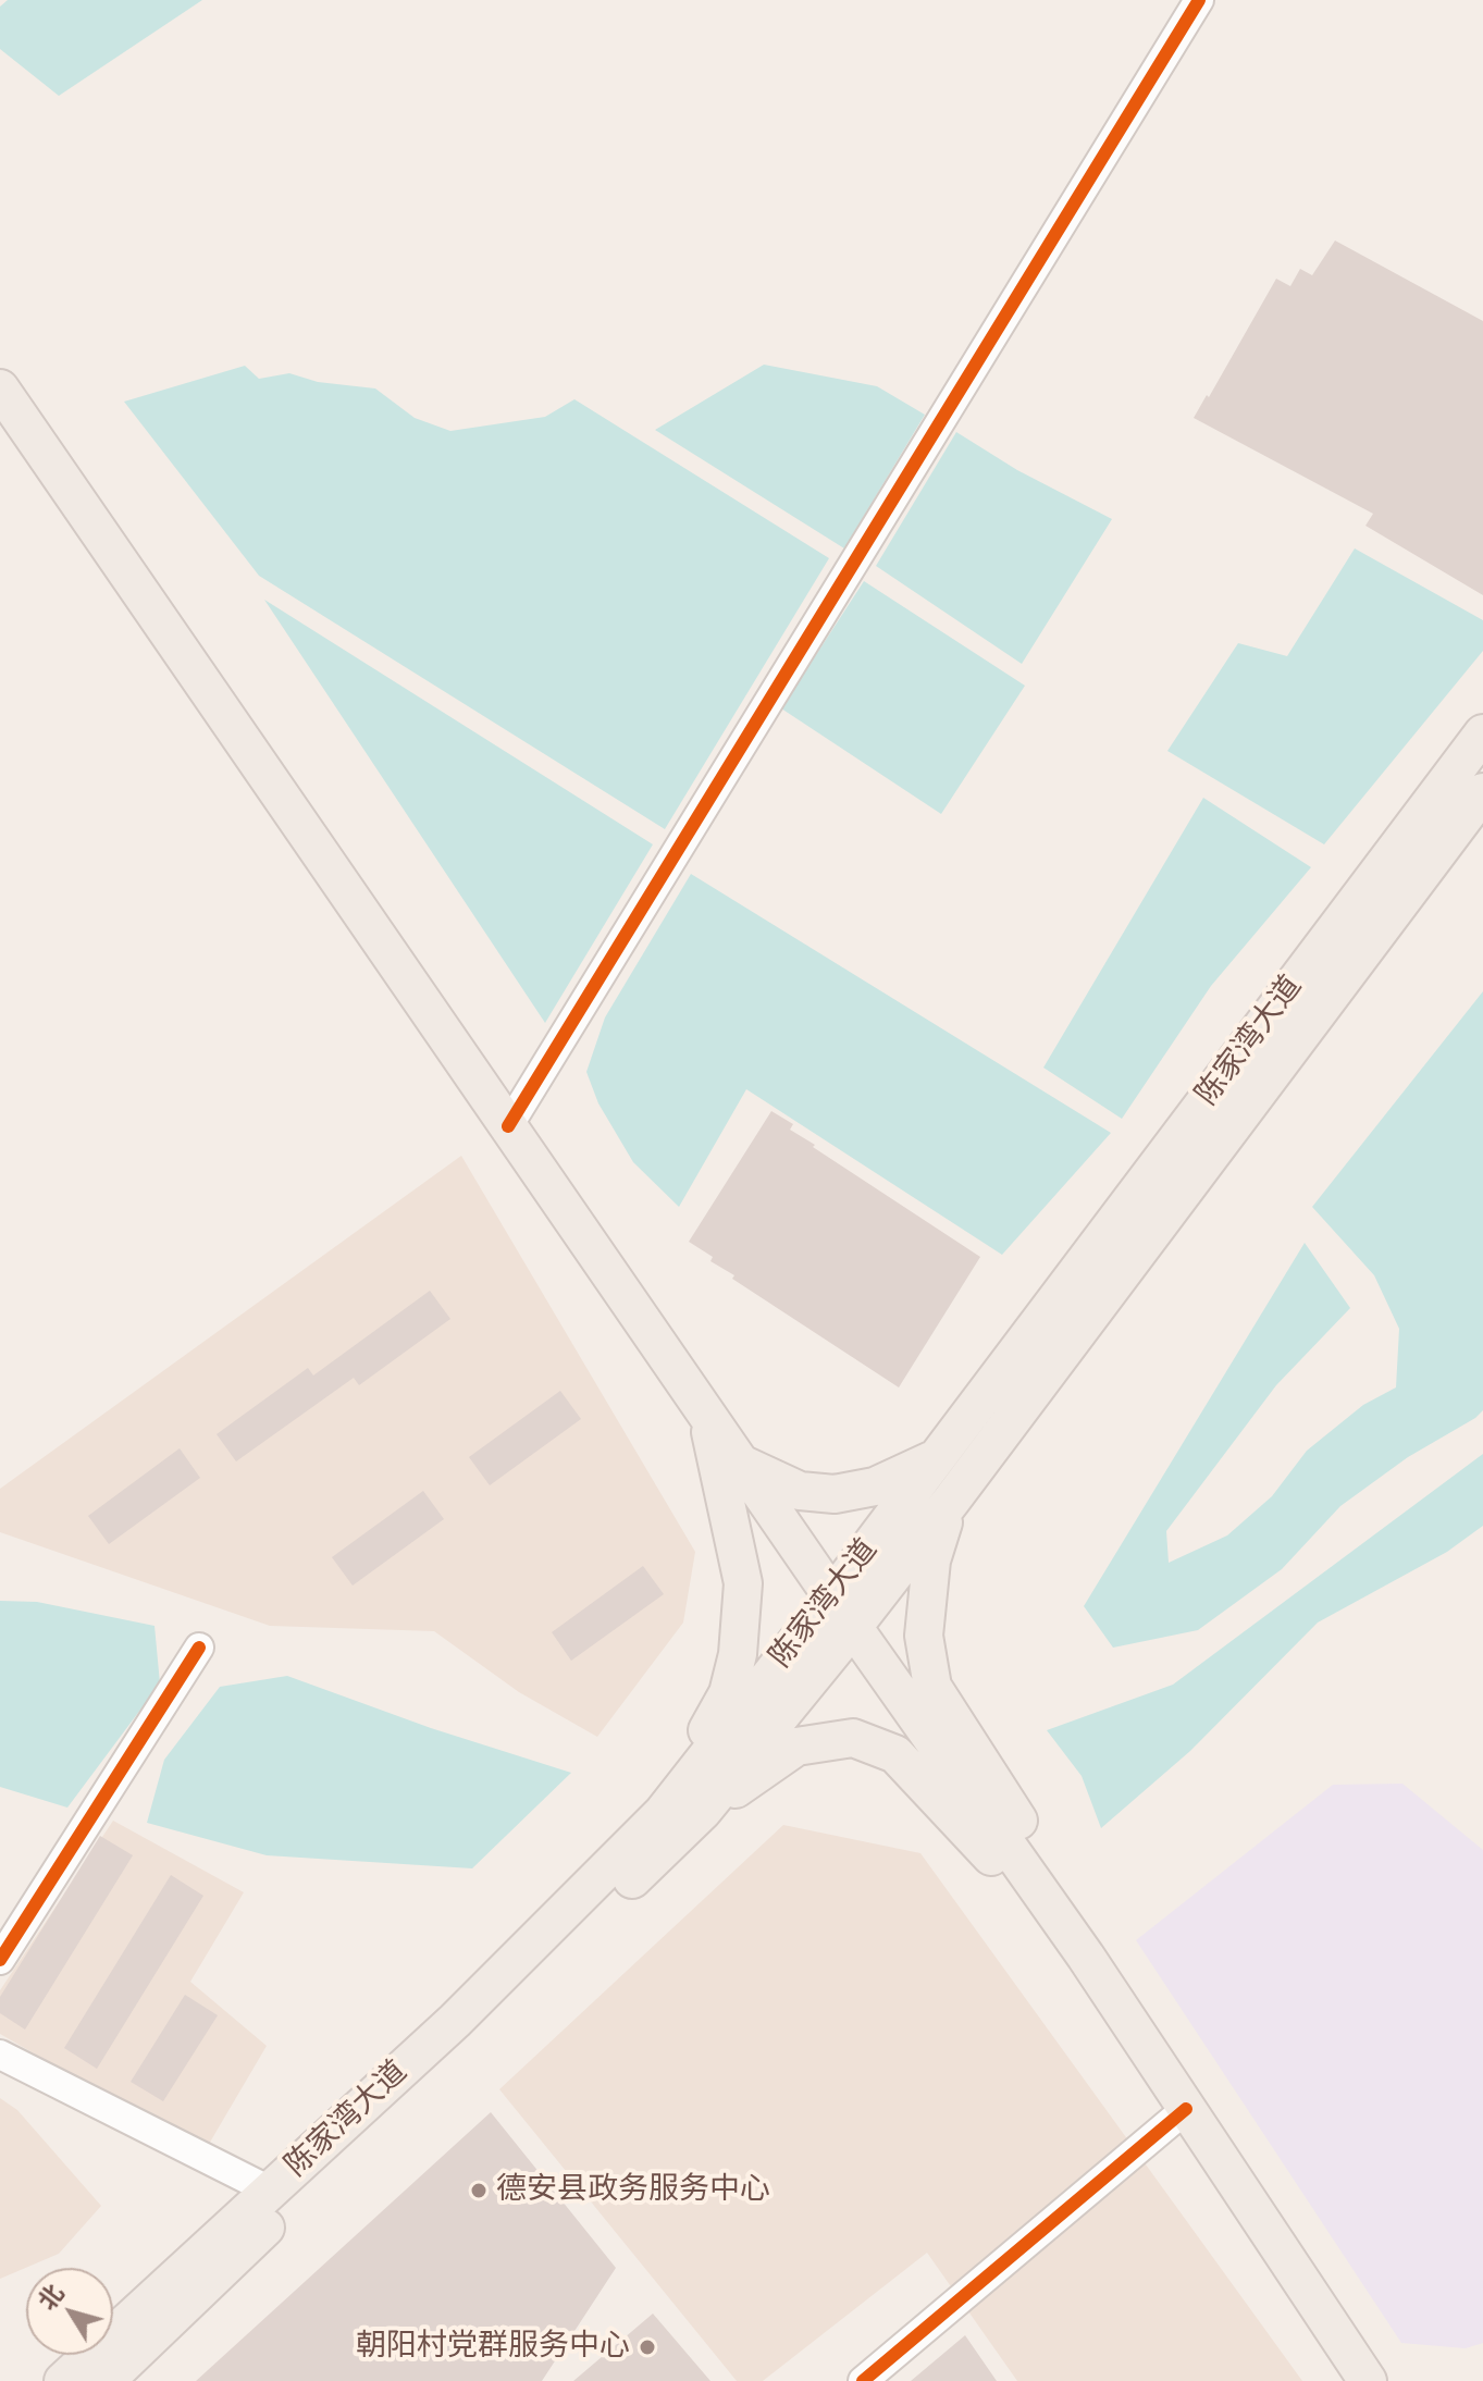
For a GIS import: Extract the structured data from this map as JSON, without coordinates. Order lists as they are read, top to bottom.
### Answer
{
  "streets": {
    "main road": ["陈家湾大道"]
  },
  "places": ["德安县政务服务中心", "朝阳村党群服务中心"],
  "north": "top left"
}
